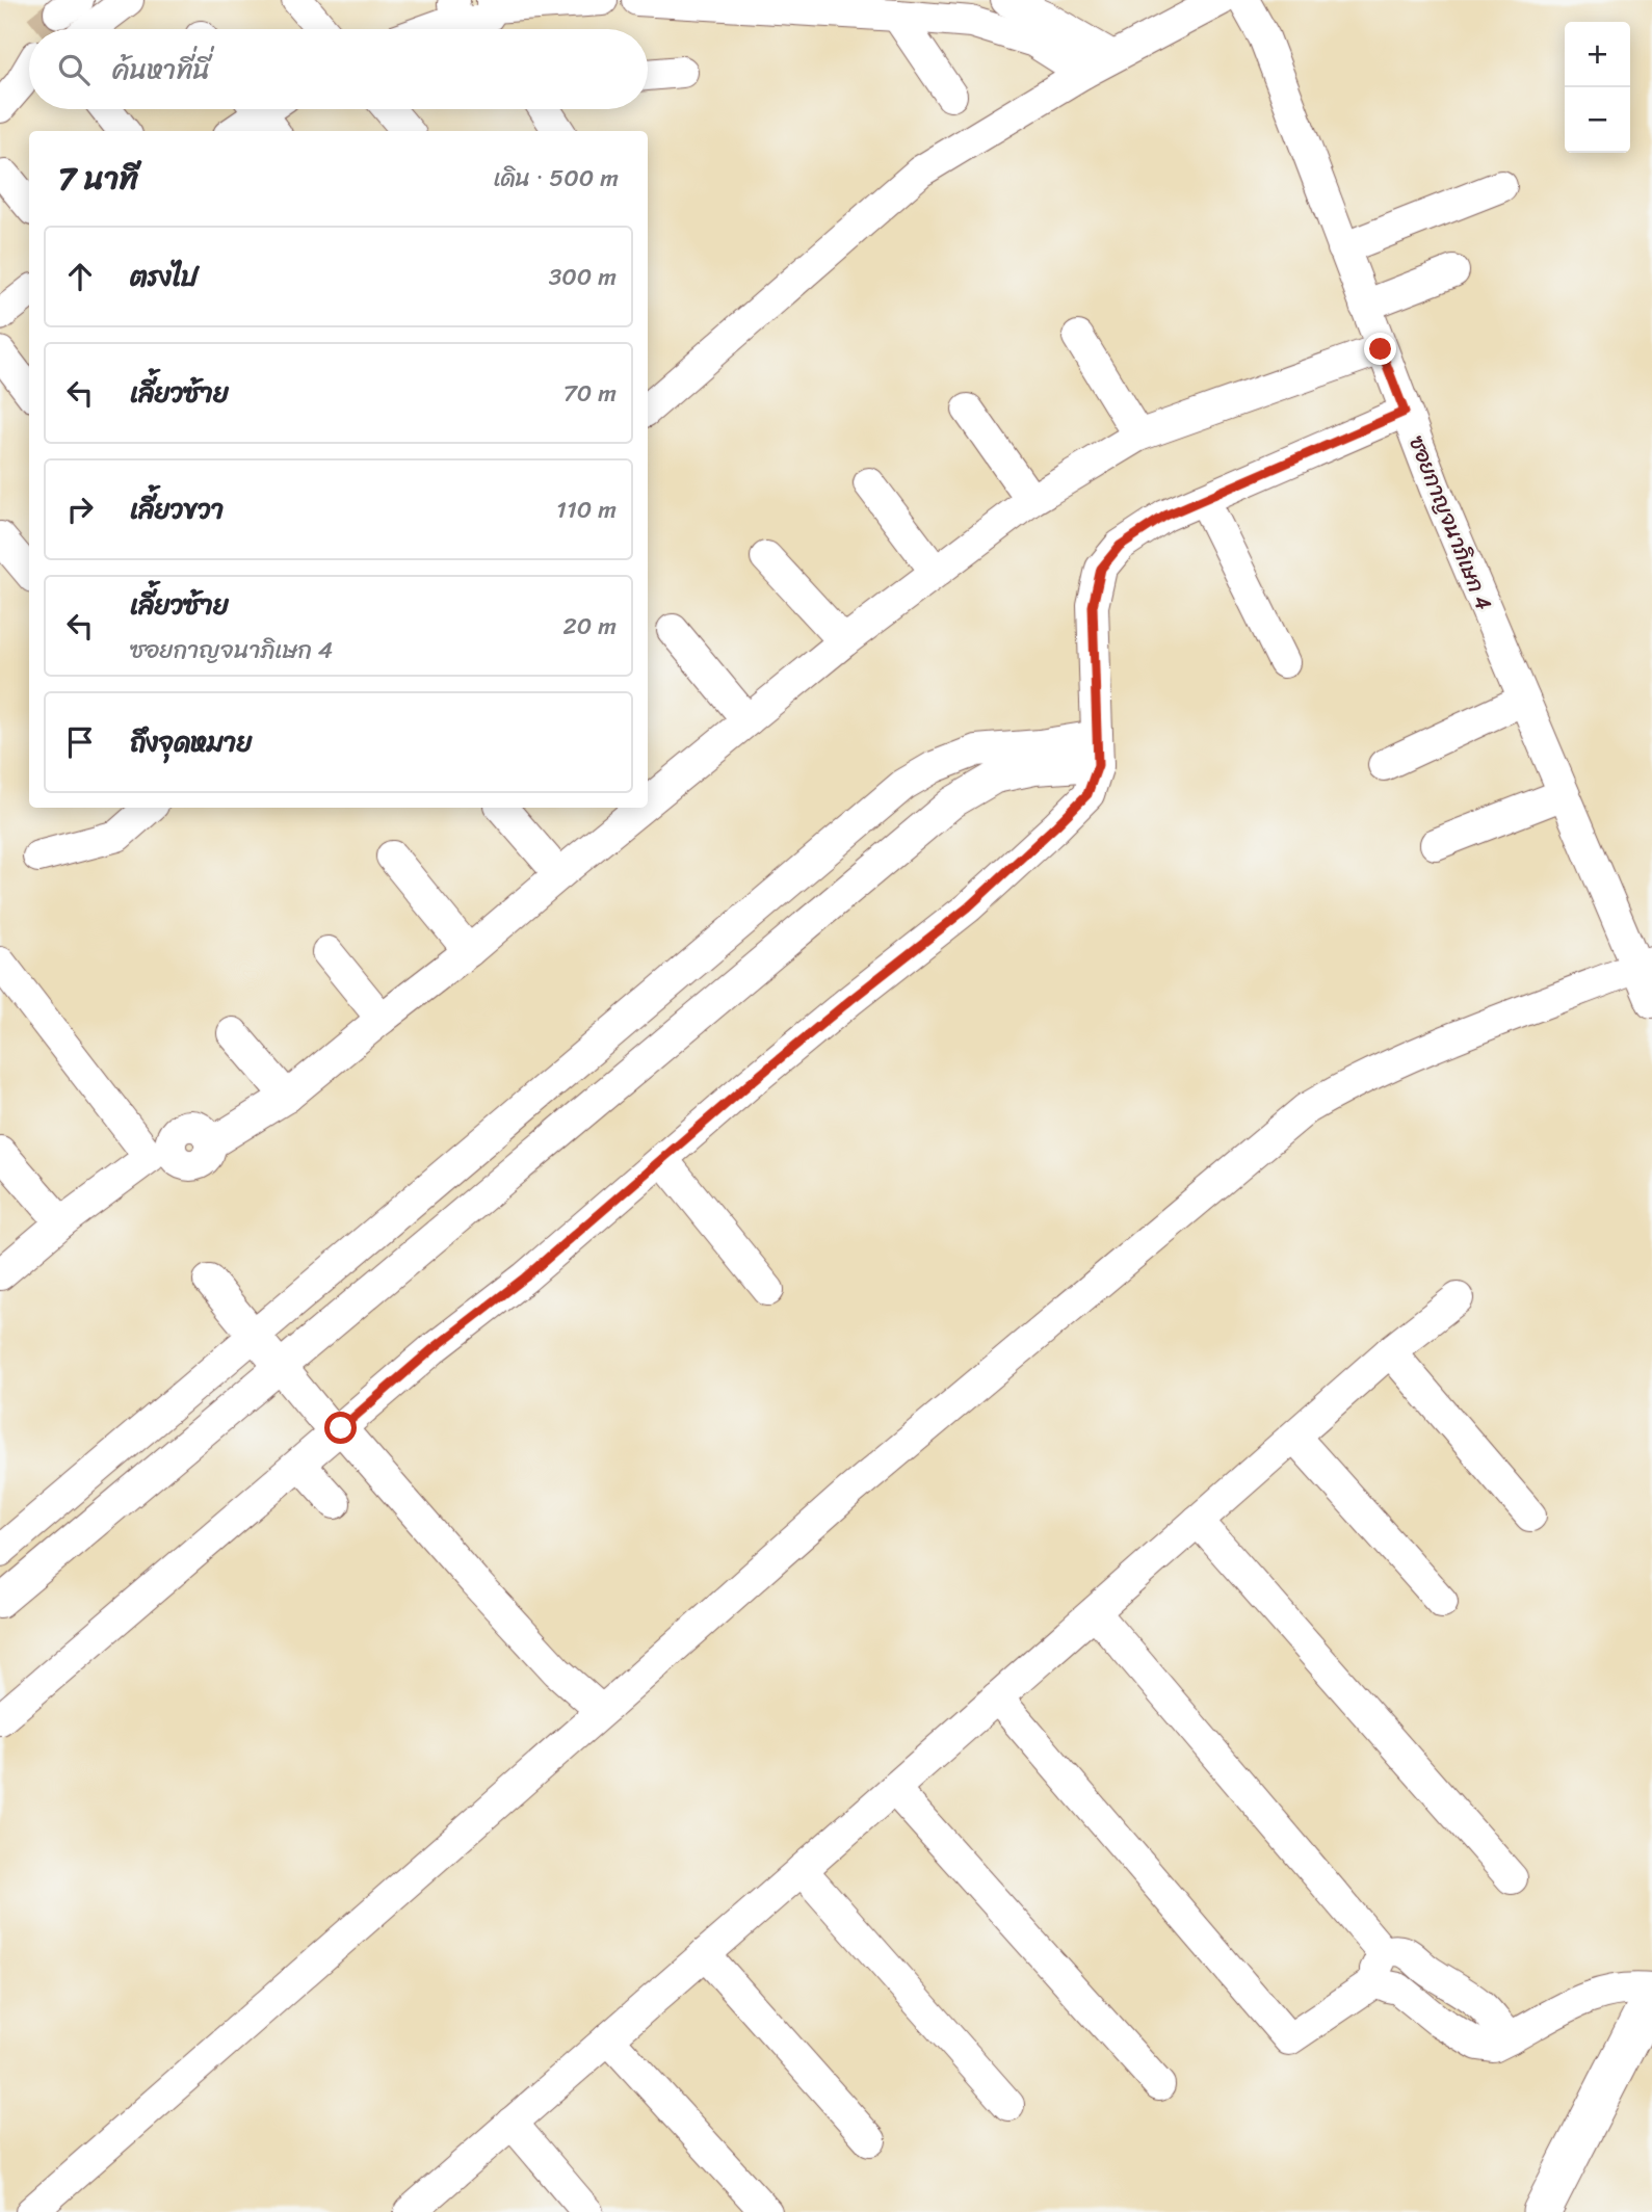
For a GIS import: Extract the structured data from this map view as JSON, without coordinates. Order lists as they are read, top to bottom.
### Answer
{
  "streets": {
    "street": ["ซอยกาญจนาภิเษก 4"]
  },
  "page": {
    "map_buttons": ["+", "−"],
    "search": "ค้นหาที่นี่",
    "heading": ["7 นาที", "เดิน · 500 m"],
    "list": [
      ["ตรงไป", "300 m"],
      ["เลี้ยวซ้าย", "70 m"],
      ["เลี้ยวขวา", "110 m"],
      ["เลี้ยวซ้าย", "ซอยกาญจนาภิเษก 4", "20 m"],
      "ถึงจุดหมาย"
    ]
  }
}
